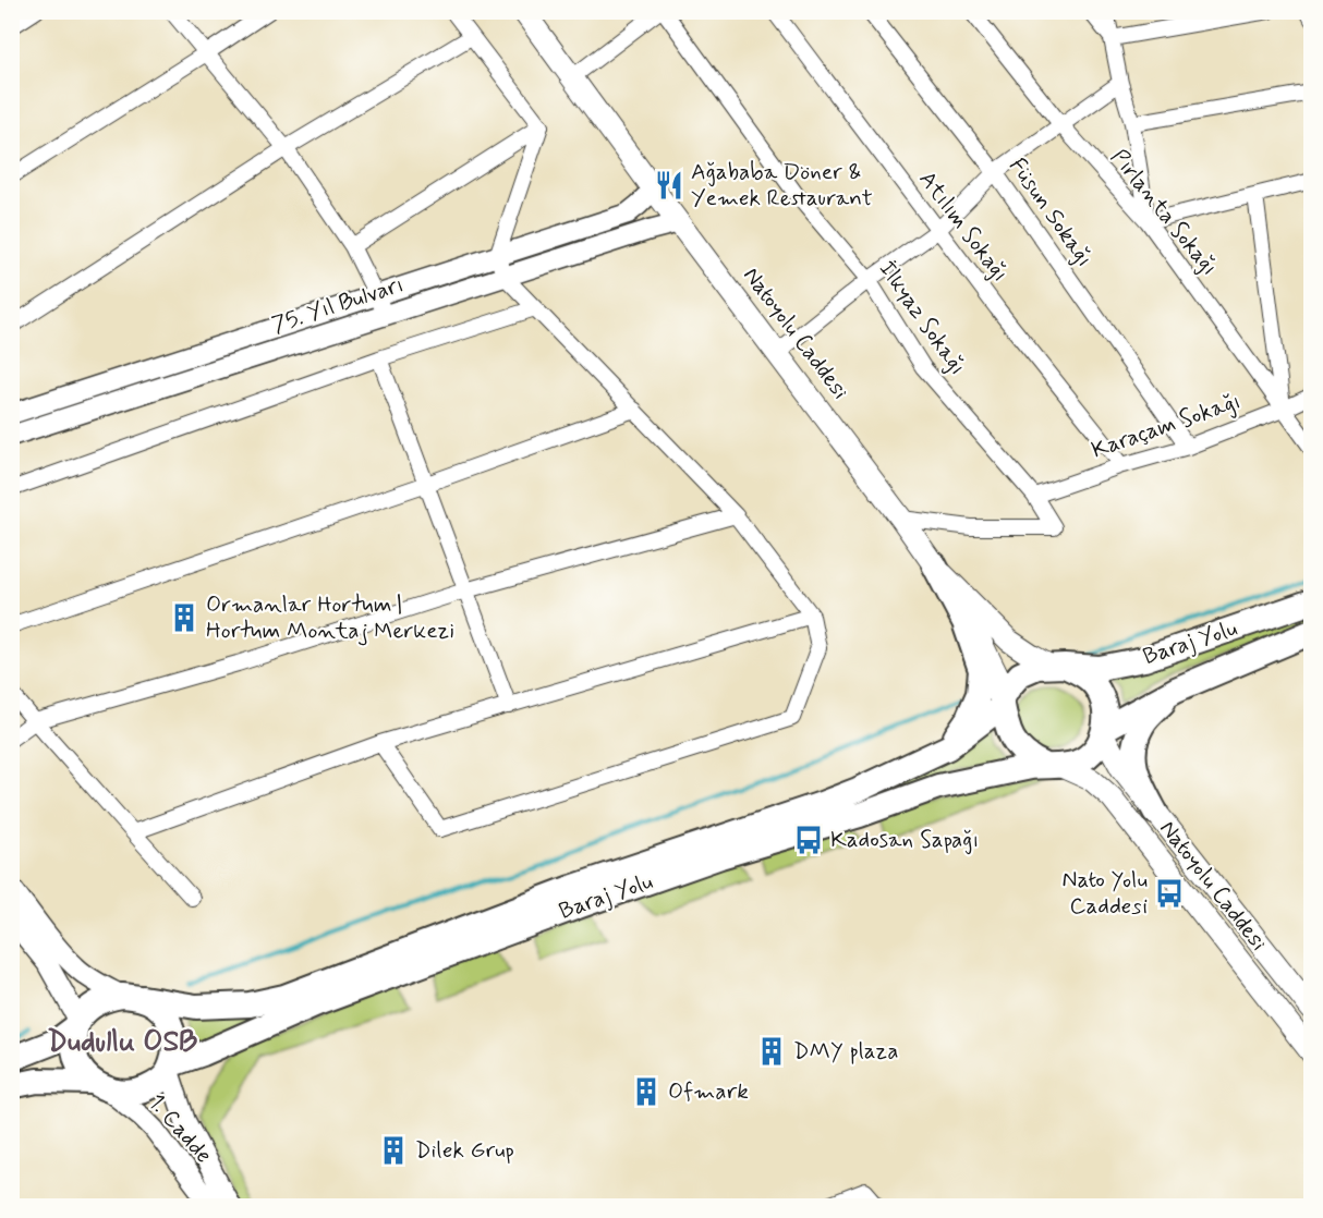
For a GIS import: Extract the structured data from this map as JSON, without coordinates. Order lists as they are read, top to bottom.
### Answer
{
  "streets": {
    "main road": ["Natoyolu Caddesi", "Baraj Yolu"],
    "street": [
      "Füsun Sokağı",
      "Pırlanta Sokağı",
      "Atılım Sokağı",
      "75. Yıl Bulvarı",
      "İlkyaz Sokağı",
      "Karaçam Sokağı",
      "1. Cadde"
    ]
  },
  "crossings": [
    ["Füsun Sokağı", "Karaçam Sokağı"],
    ["Pırlanta Sokağı", "Karaçam Sokağı"],
    ["Atılım Sokağı", "Karaçam Sokağı"],
    ["75. Yıl Bulvarı", "Natoyolu Caddesi"],
    ["İlkyaz Sokağı", "Natoyolu Caddesi"],
    ["İlkyaz Sokağı", "Karaçam Sokağı"],
    ["Natoyolu Caddesi", "Baraj Yolu"],
    ["Baraj Yolu", "1. Cadde"]
  ],
  "districts": ["Dudullu OSB"],
  "places": {
    "restaurant": ["Ağababa Döner & Yemek Restaurant"],
    "building": [
      "Ormanlar Hortum | Hortum Montaj Merkezi",
      "DMY plaza",
      "Ofmark",
      "Dilek Grup"
    ],
    "bus stop": ["Kadosan Sapağı", "Nato Yolu Caddesi"]
  }
}
